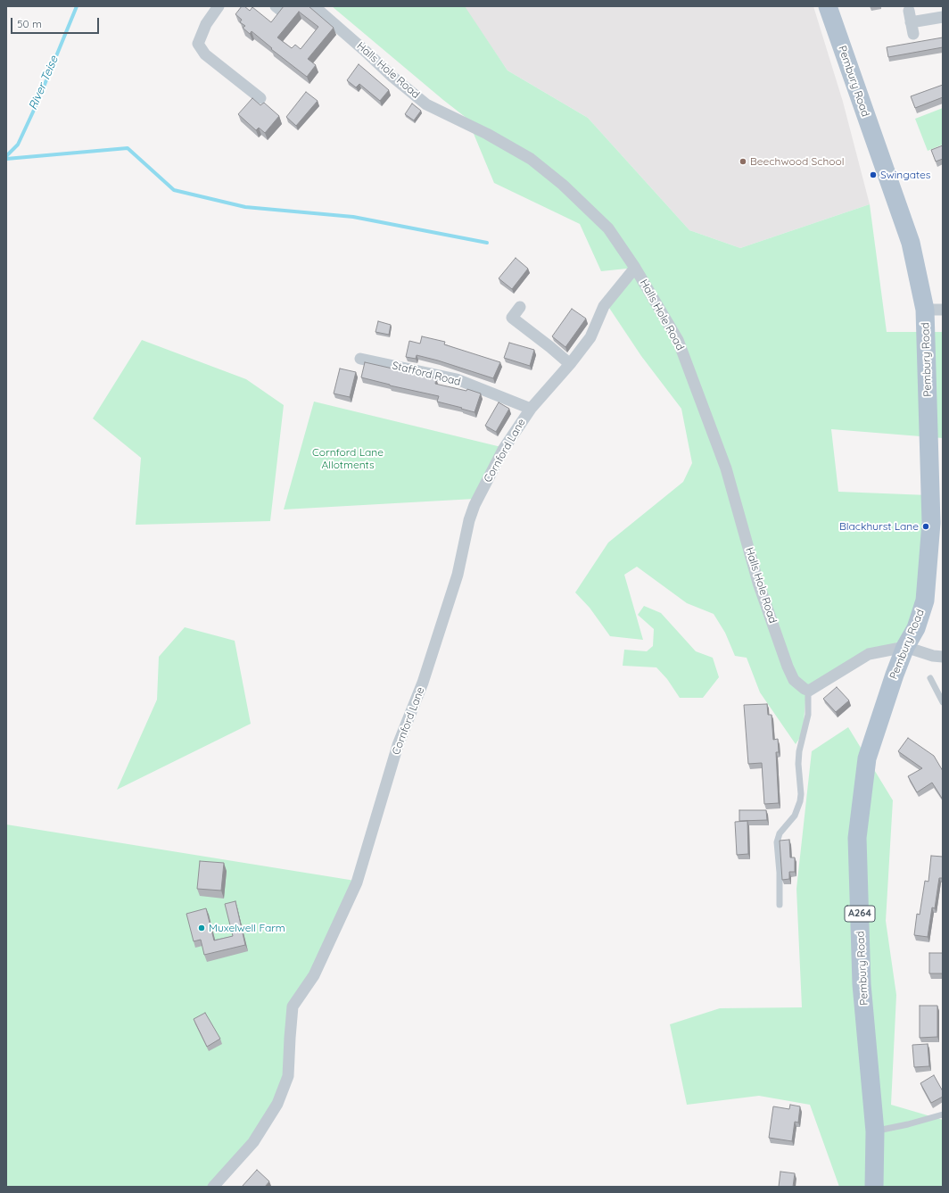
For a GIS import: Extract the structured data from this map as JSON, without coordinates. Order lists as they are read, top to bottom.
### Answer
{
  "streets": {
    "main road": ["Pembury Road", "A264"],
    "street": ["Halls Hole Road", "Stafford Road", "Cornford Lane"]
  },
  "crossings": [
    ["Halls Hole Road", "Cornford Lane"],
    ["Stafford Road", "Cornford Lane"]
  ],
  "water": ["River Teise"],
  "parks": ["Cornford Lane Allotments"],
  "places": [
    "Beechwood School",
    "Swingates",
    "Blackhurst Lane",
    "Muxelwell Farm"
  ],
  "scale_bar": "50 m"
}
